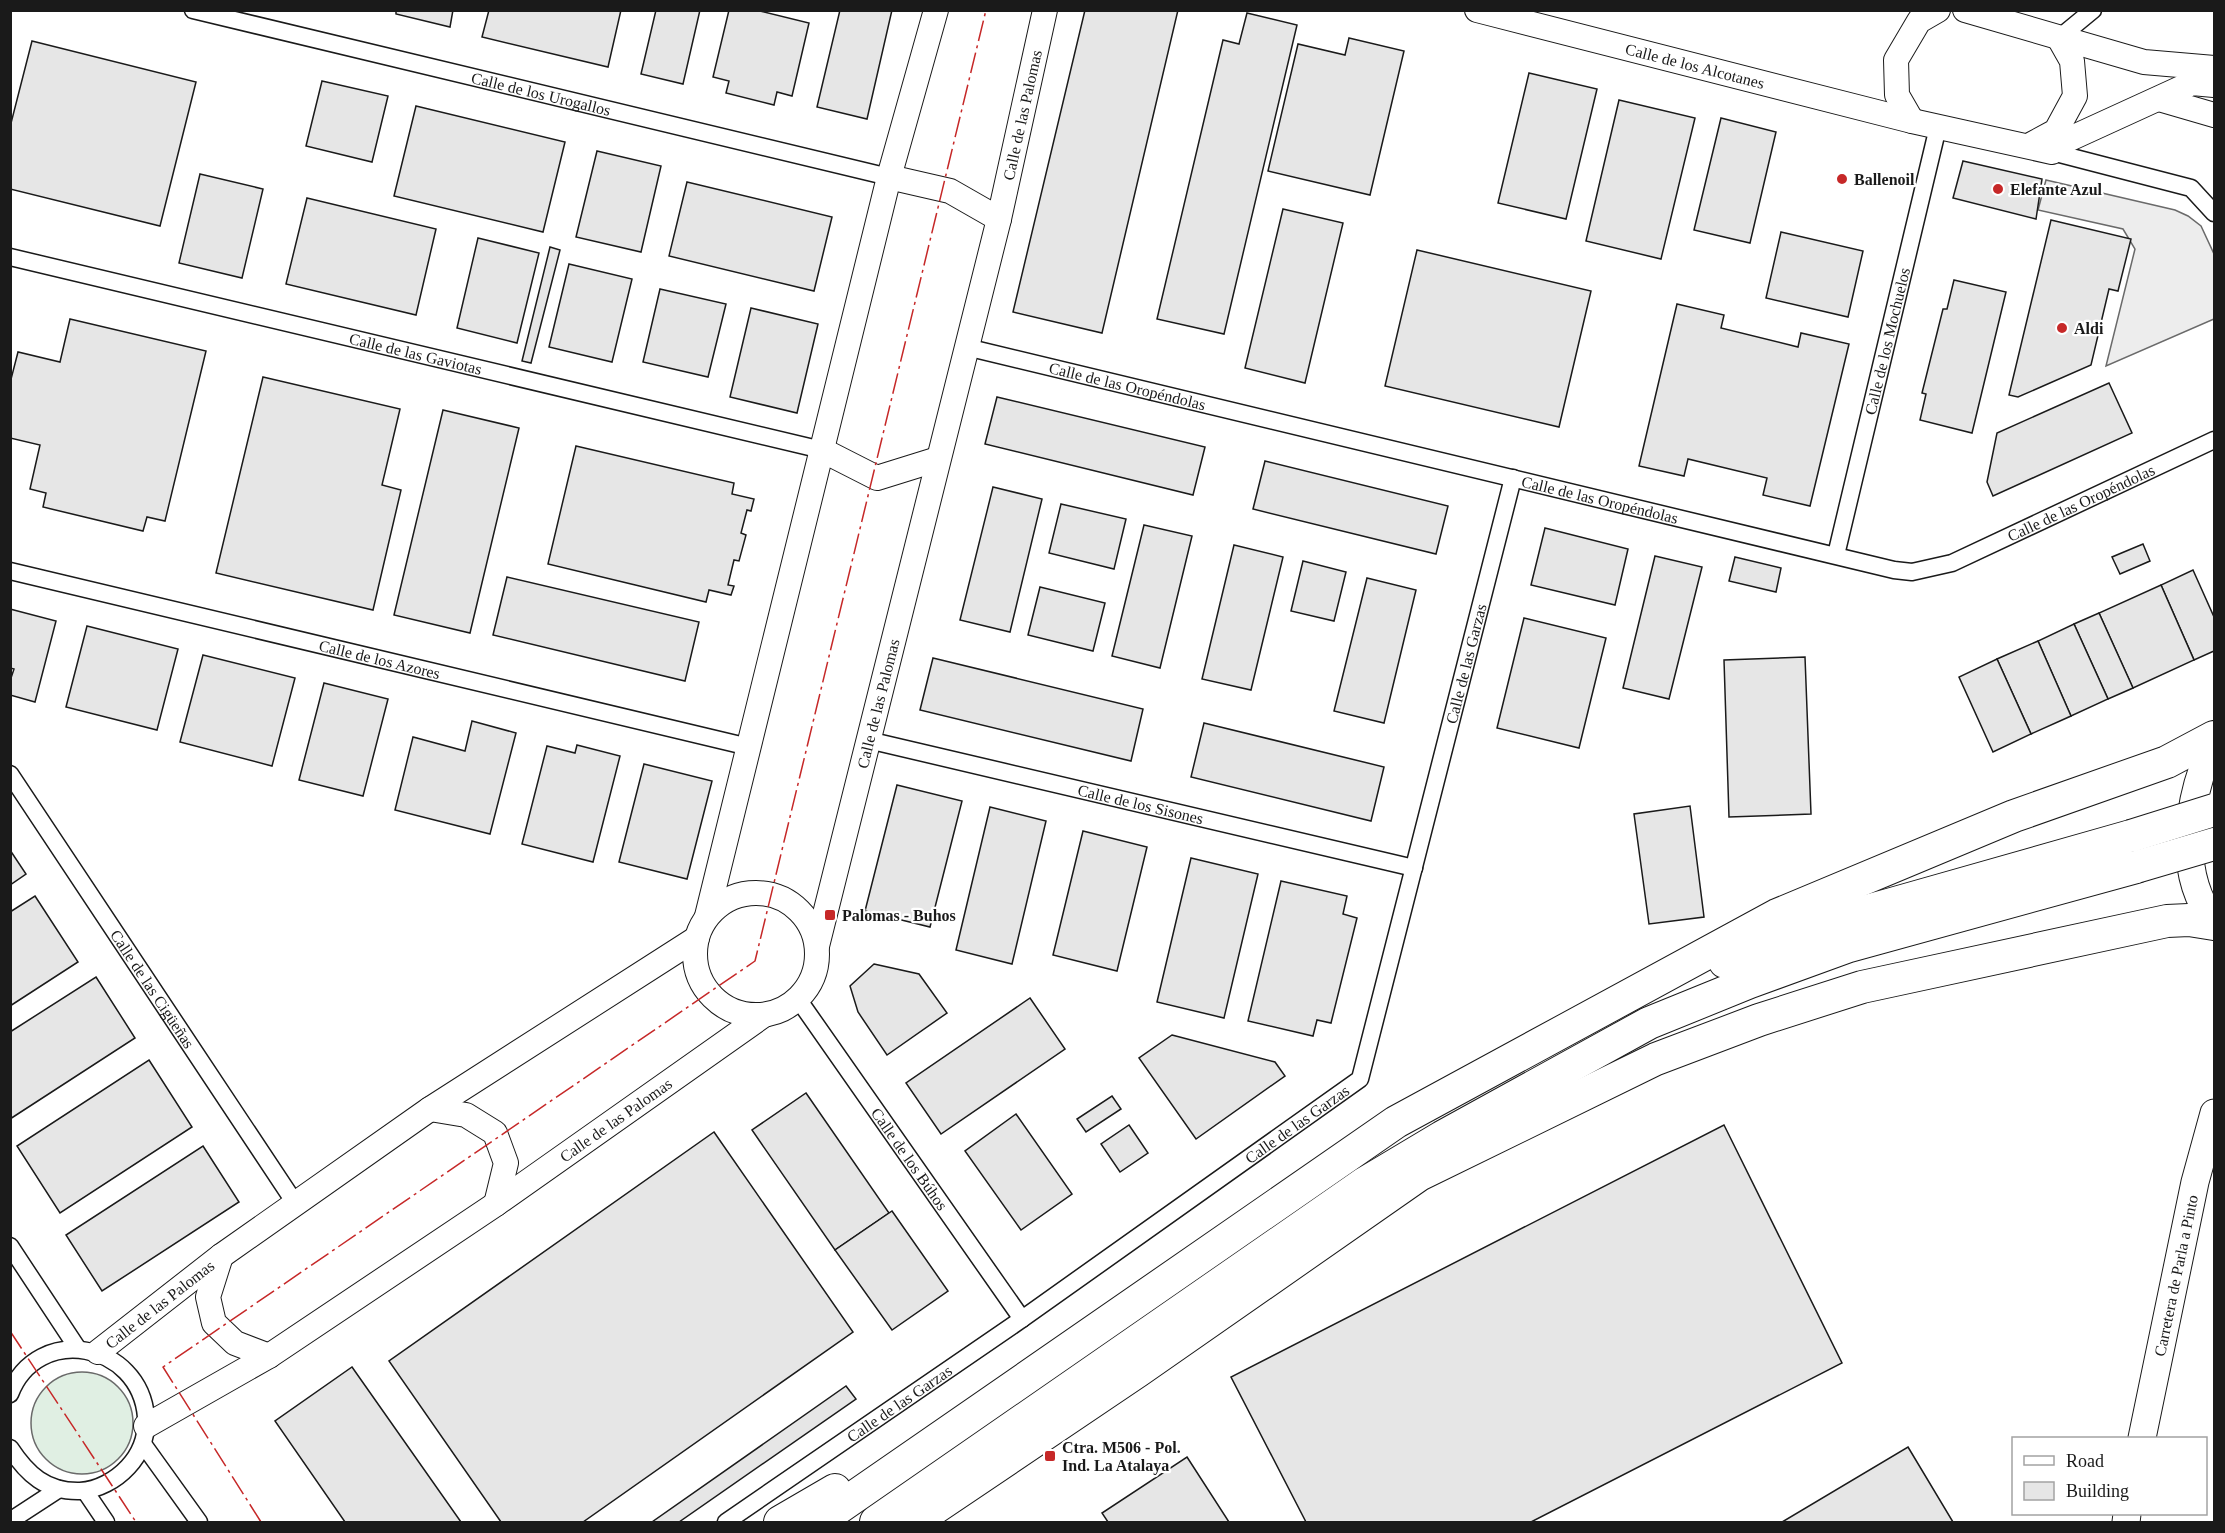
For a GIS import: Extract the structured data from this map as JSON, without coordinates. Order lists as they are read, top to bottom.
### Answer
{
  "streets": {
    "main road": ["Carretera de Parla a Pinto"],
    "street": [
      "Calle de los Alcotanes",
      "Calle de los Urogallos",
      "Calle de las Palomas",
      "Calle de los Mochuelos",
      "Calle de las Gaviotas",
      "Calle de las Oropéndolas",
      "Calle de los Azores",
      "Calle de las Garzas",
      "Calle de los Sisones",
      "Calle de las Cigüeñas",
      "Calle de los Búhos"
    ]
  },
  "crossings": [
    ["Calle de los Alcotanes", "Calle de los Mochuelos"],
    ["Calle de las Palomas", "Calle de las Oropéndolas"],
    ["Calle de las Palomas", "Calle de los Sisones"],
    ["Calle de las Palomas", "Calle de las Cigüeñas"],
    ["Calle de las Palomas", "Calle de los Búhos"],
    ["Calle de los Mochuelos", "Calle de las Oropéndolas"],
    ["Calle de las Oropéndolas", "Calle de las Garzas"],
    ["Calle de las Garzas", "Calle de los Sisones"],
    ["Calle de las Garzas", "Calle de los Búhos"]
  ],
  "places": {
    "other": ["Ballenoil", "Elefante Azul", "Aldi"],
    "transit": ["Palomas - Buhos", "Ctra. M506 - Pol. Ind. La Atalaya"]
  },
  "legend": ["Road", "Building"]
}
